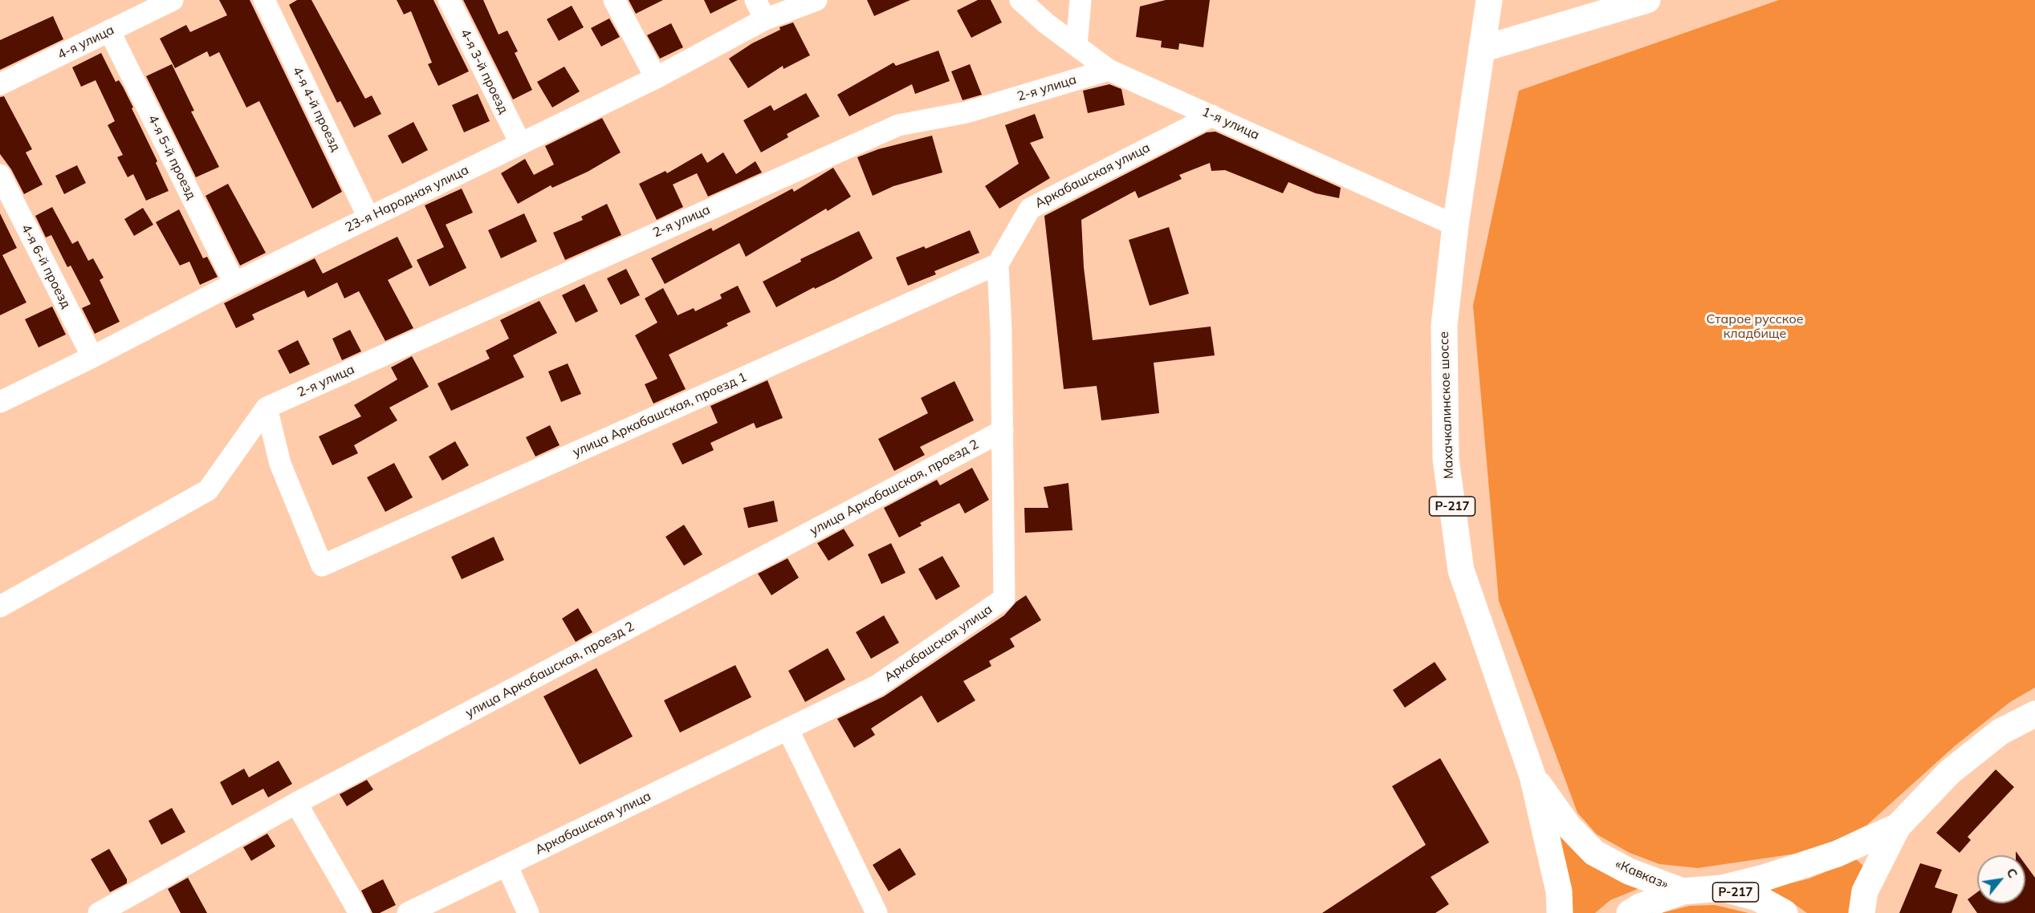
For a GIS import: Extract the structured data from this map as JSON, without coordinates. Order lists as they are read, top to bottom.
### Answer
{
  "streets": {
    "main road": ["Махачкалинское шоссе", "Р-217", "«Кавказ»"],
    "street": [
      "4-я улица",
      "4-я 3-й проезд",
      "2-я улица",
      "4-я 4-й проезд",
      "1-я улица",
      "4-я 5-й проезд",
      "Аркабашская улица",
      "23-я Народная улица",
      "4-я 6-й проезд",
      "улица Аркабашская, проезд 1",
      "улица Аркабашская, проезд 2"
    ]
  },
  "crossings": [
    ["4-я улица", "4-я 5-й проезд"],
    ["4-я 3-й проезд", "23-я Народная улица"],
    ["2-я улица", "1-я улица"],
    ["2-я улица", "улица Аркабашская, проезд 1"],
    ["4-я 4-й проезд", "23-я Народная улица"],
    ["1-я улица", "Аркабашская улица"],
    ["1-я улица", "Махачкалинское шоссе"],
    ["4-я 5-й проезд", "23-я Народная улица"],
    ["Аркабашская улица", "улица Аркабашская, проезд 1"],
    ["Аркабашская улица", "улица Аркабашская, проезд 2"],
    ["23-я Народная улица", "4-я 6-й проезд"],
    ["Махачкалинское шоссе", "«Кавказ»"],
    ["Р-217", "«Кавказ»"]
  ],
  "parks": ["Старое русское кладбище"],
  "north": "top right"
}
